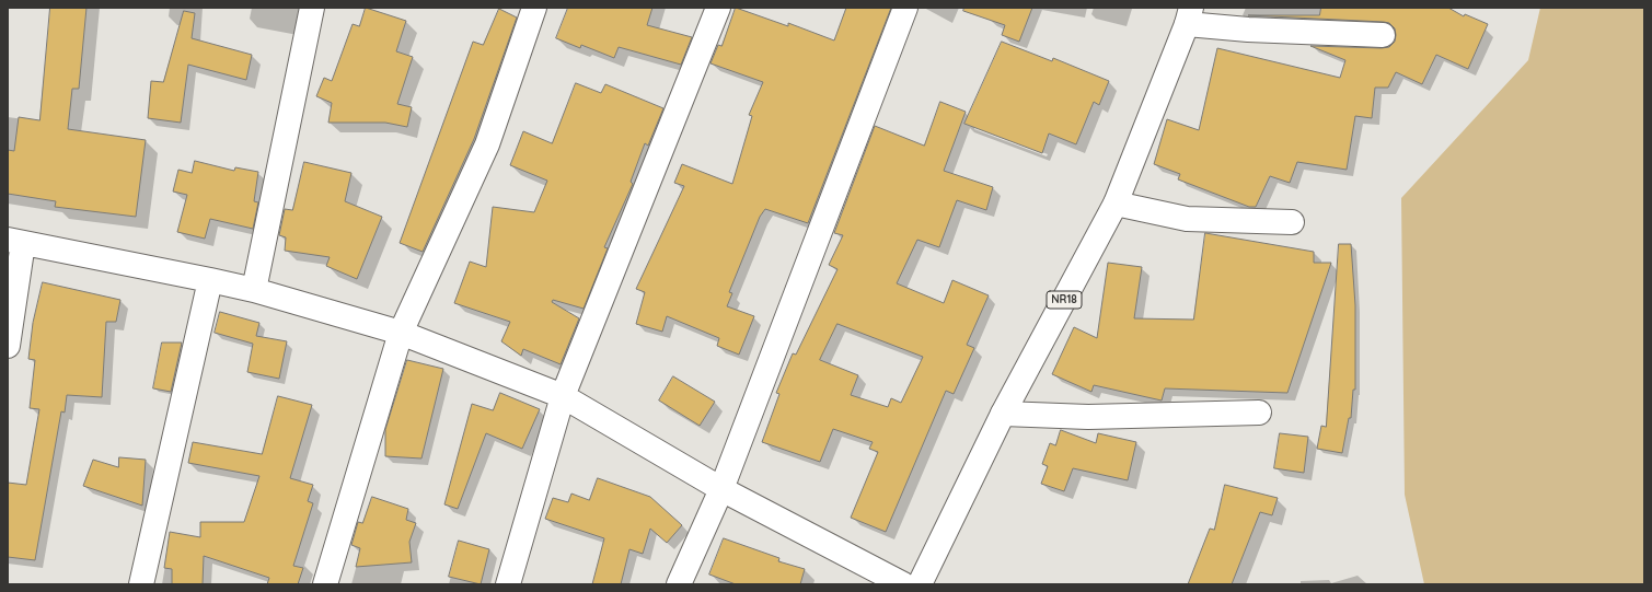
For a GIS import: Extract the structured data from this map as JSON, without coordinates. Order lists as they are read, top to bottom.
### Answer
{
  "streets": {
    "street": ["NR18"]
  }
}
